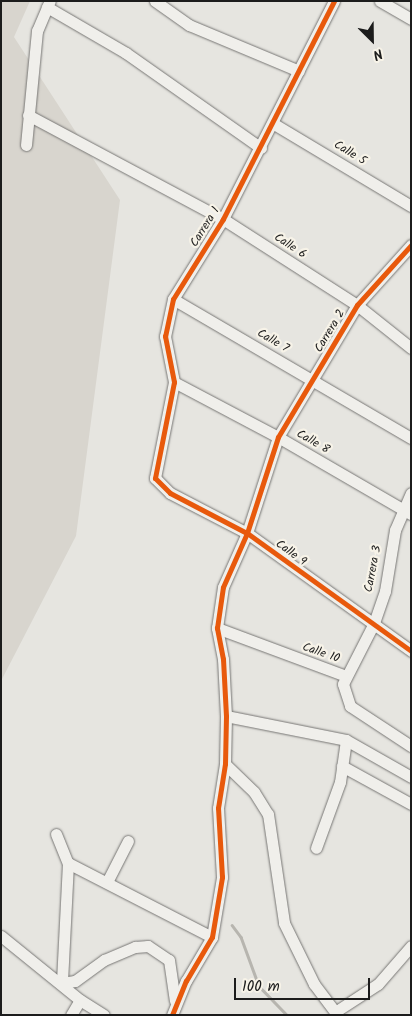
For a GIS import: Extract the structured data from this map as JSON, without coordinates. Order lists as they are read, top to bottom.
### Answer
{
  "streets": {
    "street": [
      "Calle 5",
      "Carrera 1",
      "Calle 6",
      "Carrera 2",
      "Calle 7",
      "Calle 8",
      "Calle 9",
      "Carrera 3",
      "Calle 10"
    ]
  },
  "crossings": [
    ["Calle 5", "Carrera 1"],
    ["Carrera 1", "Calle 6"],
    ["Carrera 1", "Calle 7"],
    ["Carrera 1", "Calle 8"],
    ["Carrera 1", "Calle 9"],
    ["Calle 6", "Carrera 2"],
    ["Carrera 2", "Calle 7"],
    ["Carrera 2", "Calle 8"],
    ["Carrera 2", "Calle 9"],
    ["Carrera 2", "Calle 10"],
    ["Calle 8", "Carrera 3"],
    ["Calle 9", "Carrera 3"],
    ["Carrera 3", "Calle 10"]
  ],
  "scale_bar": "100 m",
  "north": "bottom right"
}
